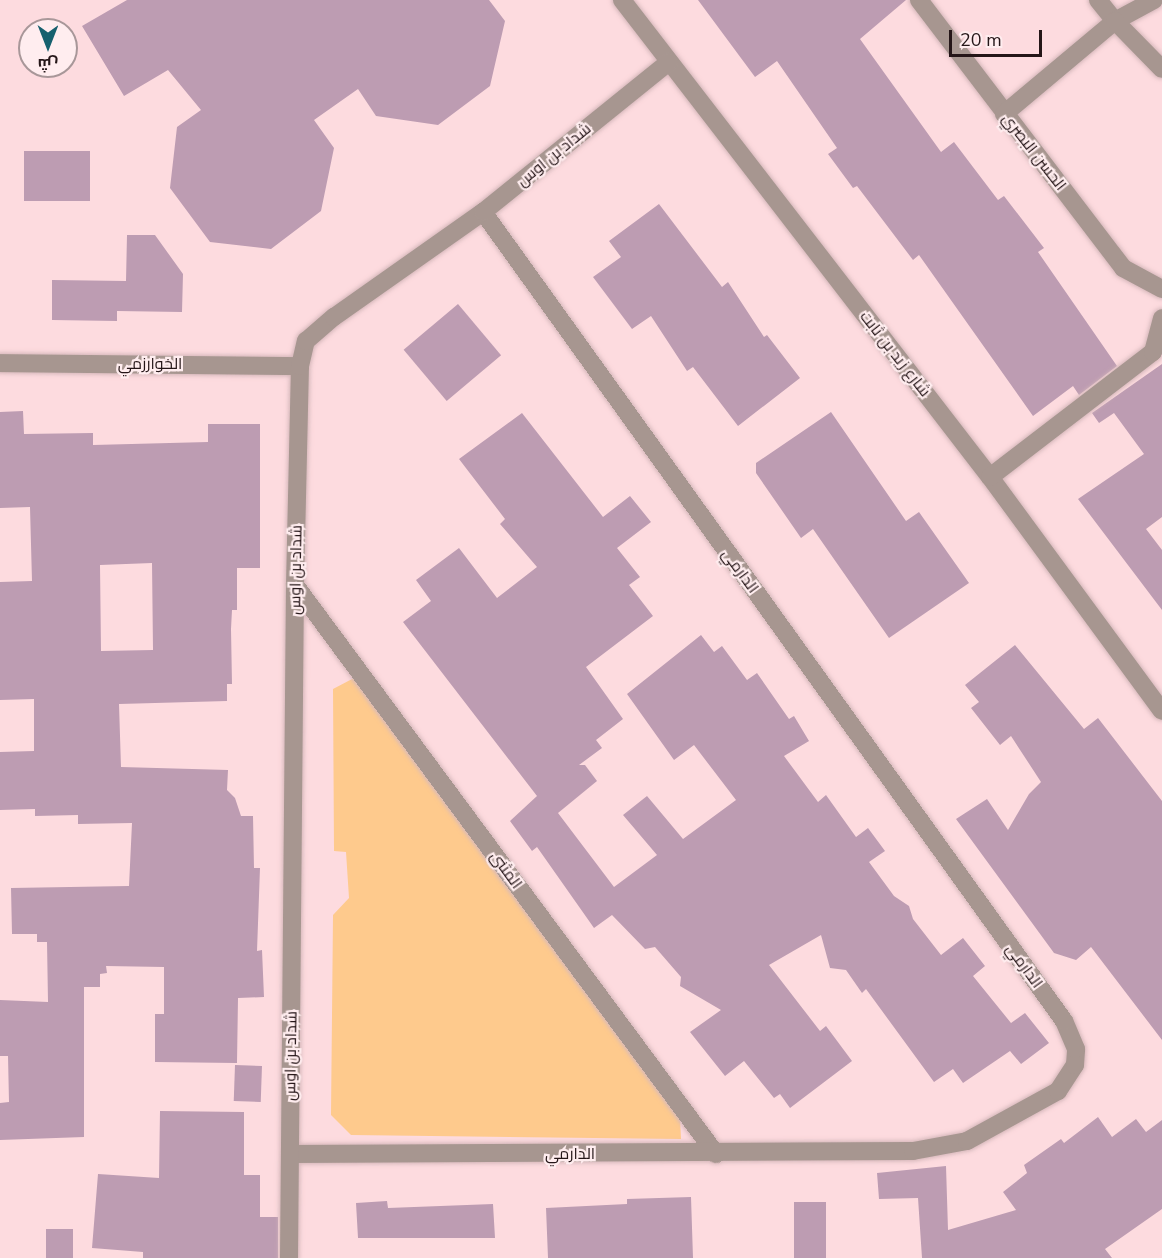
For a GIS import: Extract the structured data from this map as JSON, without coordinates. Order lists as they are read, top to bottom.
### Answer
{
  "streets": {
    "street": [
      "الحسن البصري",
      "شداد بن اوس",
      "شارع زيد بن ثابت",
      "الخوارزمي",
      "الدارمي",
      "المثنى"
    ]
  },
  "crossings": [
    ["شداد بن اوس", "شارع زيد بن ثابت"],
    ["شداد بن اوس", "الخوارزمي"],
    ["شداد بن اوس", "الدارمي"],
    ["شداد بن اوس", "المثنى"],
    ["الدارمي", "المثنى"]
  ],
  "scale_bar": "20 m",
  "north": "bottom"
}
